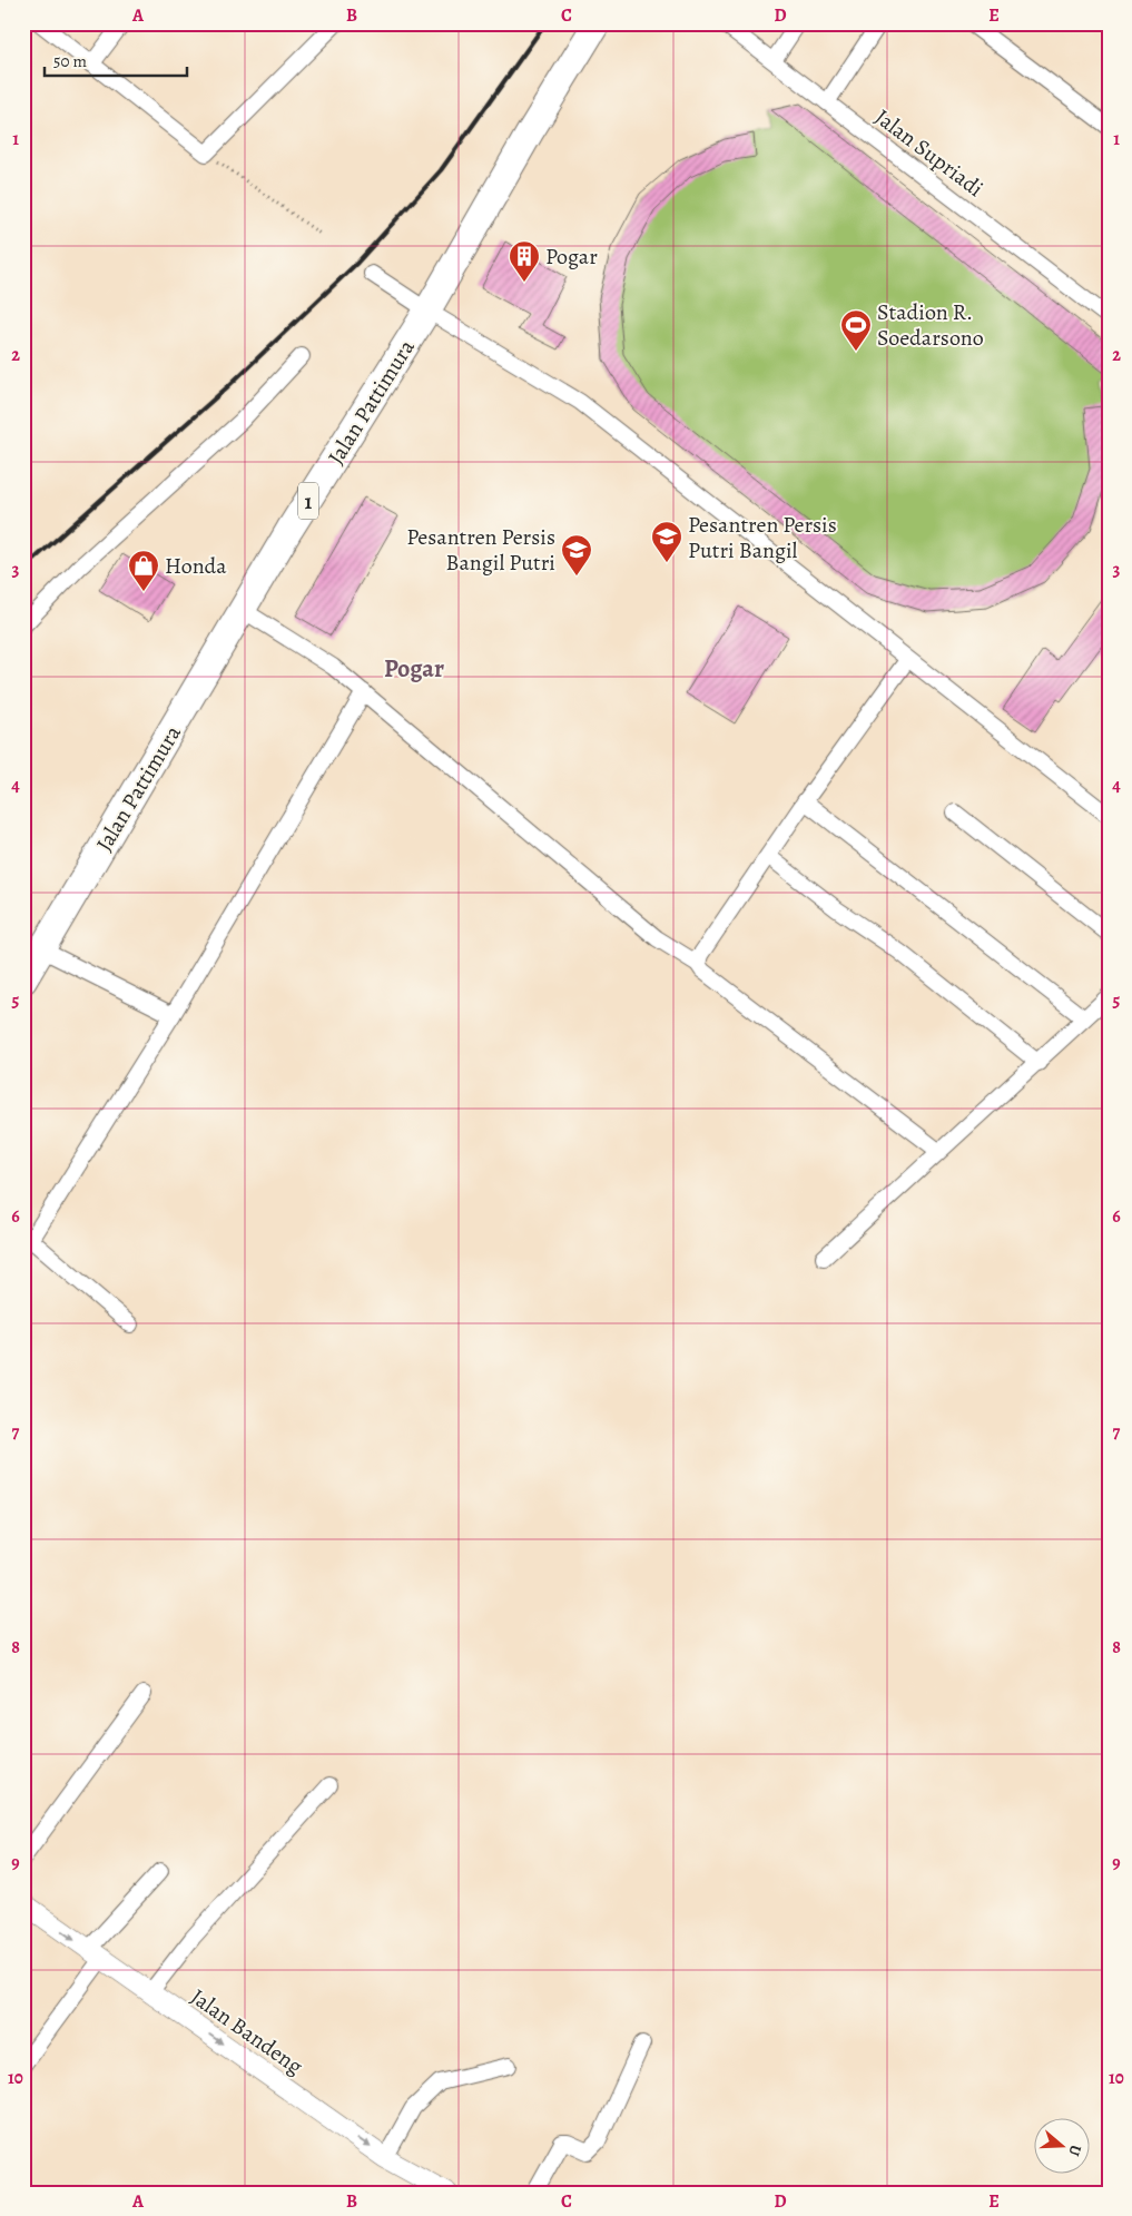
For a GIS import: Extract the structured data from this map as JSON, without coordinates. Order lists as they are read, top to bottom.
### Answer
{
  "streets": {
    "highway": ["Jalan Pattimura", "1"],
    "street": ["Jalan Supriadi", "Jalan Bandeng"]
  },
  "one_way": ["Jalan Bandeng"],
  "districts": ["Pogar"],
  "places": {
    "building": ["Pogar"],
    "sports": ["Stadion R. Soedarsono"],
    "school or university": ["Pesantren Persis Putri Bangil", "Pesantren Persis Bangil Putri"],
    "shop": ["Honda"]
  },
  "scale_bar": "50 m",
  "north": "right",
  "grid": {
    "columns": [
      "A",
      "B",
      "C",
      "D",
      "E"
    ],
    "rows": [
      "1",
      "2",
      "3",
      "4",
      "5",
      "6",
      "7",
      "8",
      "9",
      "10"
    ]
  }
}
